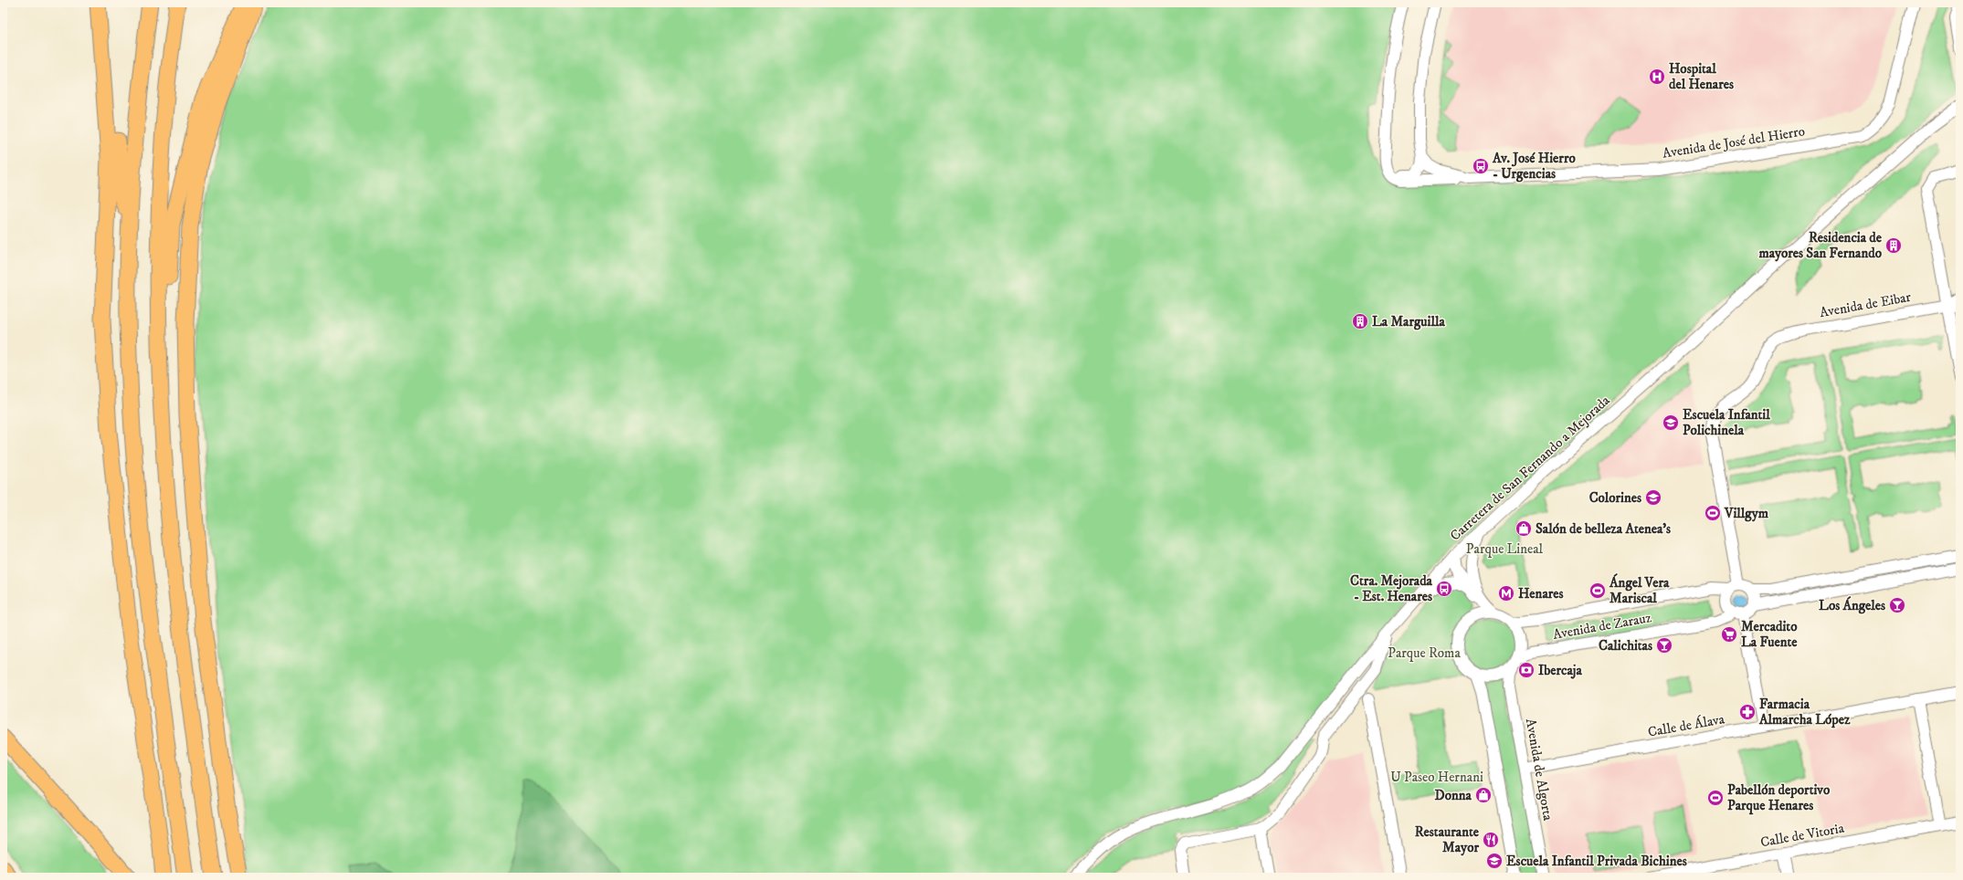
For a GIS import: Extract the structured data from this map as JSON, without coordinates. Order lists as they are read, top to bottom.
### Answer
{
  "streets": {
    "street": [
      "Avenida de José del Hierro",
      "Avenida de Eibar",
      "Carretera de San Fernando a Mejorada",
      "Avenida de Zarauz",
      "Calle de Álava",
      "Avenida de Algorta",
      "Calle de Vitoria"
    ]
  },
  "crossings": [
    ["Avenida de Eibar", "Avenida de Zarauz"],
    ["Avenida de Zarauz", "Avenida de Algorta"],
    ["Calle de Álava", "Avenida de Algorta"]
  ],
  "parks": ["Parque Lineal", "Parque Roma", "U Paseo Hernani"],
  "places": {
    "hospital": ["Hospital del Henares"],
    "bus stop": ["Av. José Hierro - Urgencias", "Ctra. Mejorada - Est. Henares"],
    "building": ["Residencia de mayores San Fernando", "La Marguilla"],
    "school or university": ["Escuela Infantil Polichinela", "Colorines", "Escuela Infantil Privada Bichines"],
    "sports": ["Villgym", "Ángel Vera Mariscal", "Pabellón deportivo Parque Henares"],
    "shop": ["Salón de belleza Atenea's", "Donna"],
    "metro station": ["Henares"],
    "bar": ["Los Ángeles", "Calichitas"],
    "supermarket": ["Mercadito La Fuente"],
    "bank": ["Ibercaja"],
    "pharmacy": ["Farmacia Almarcha López"],
    "restaurant": ["Restaurante Mayor"]
  }
}
